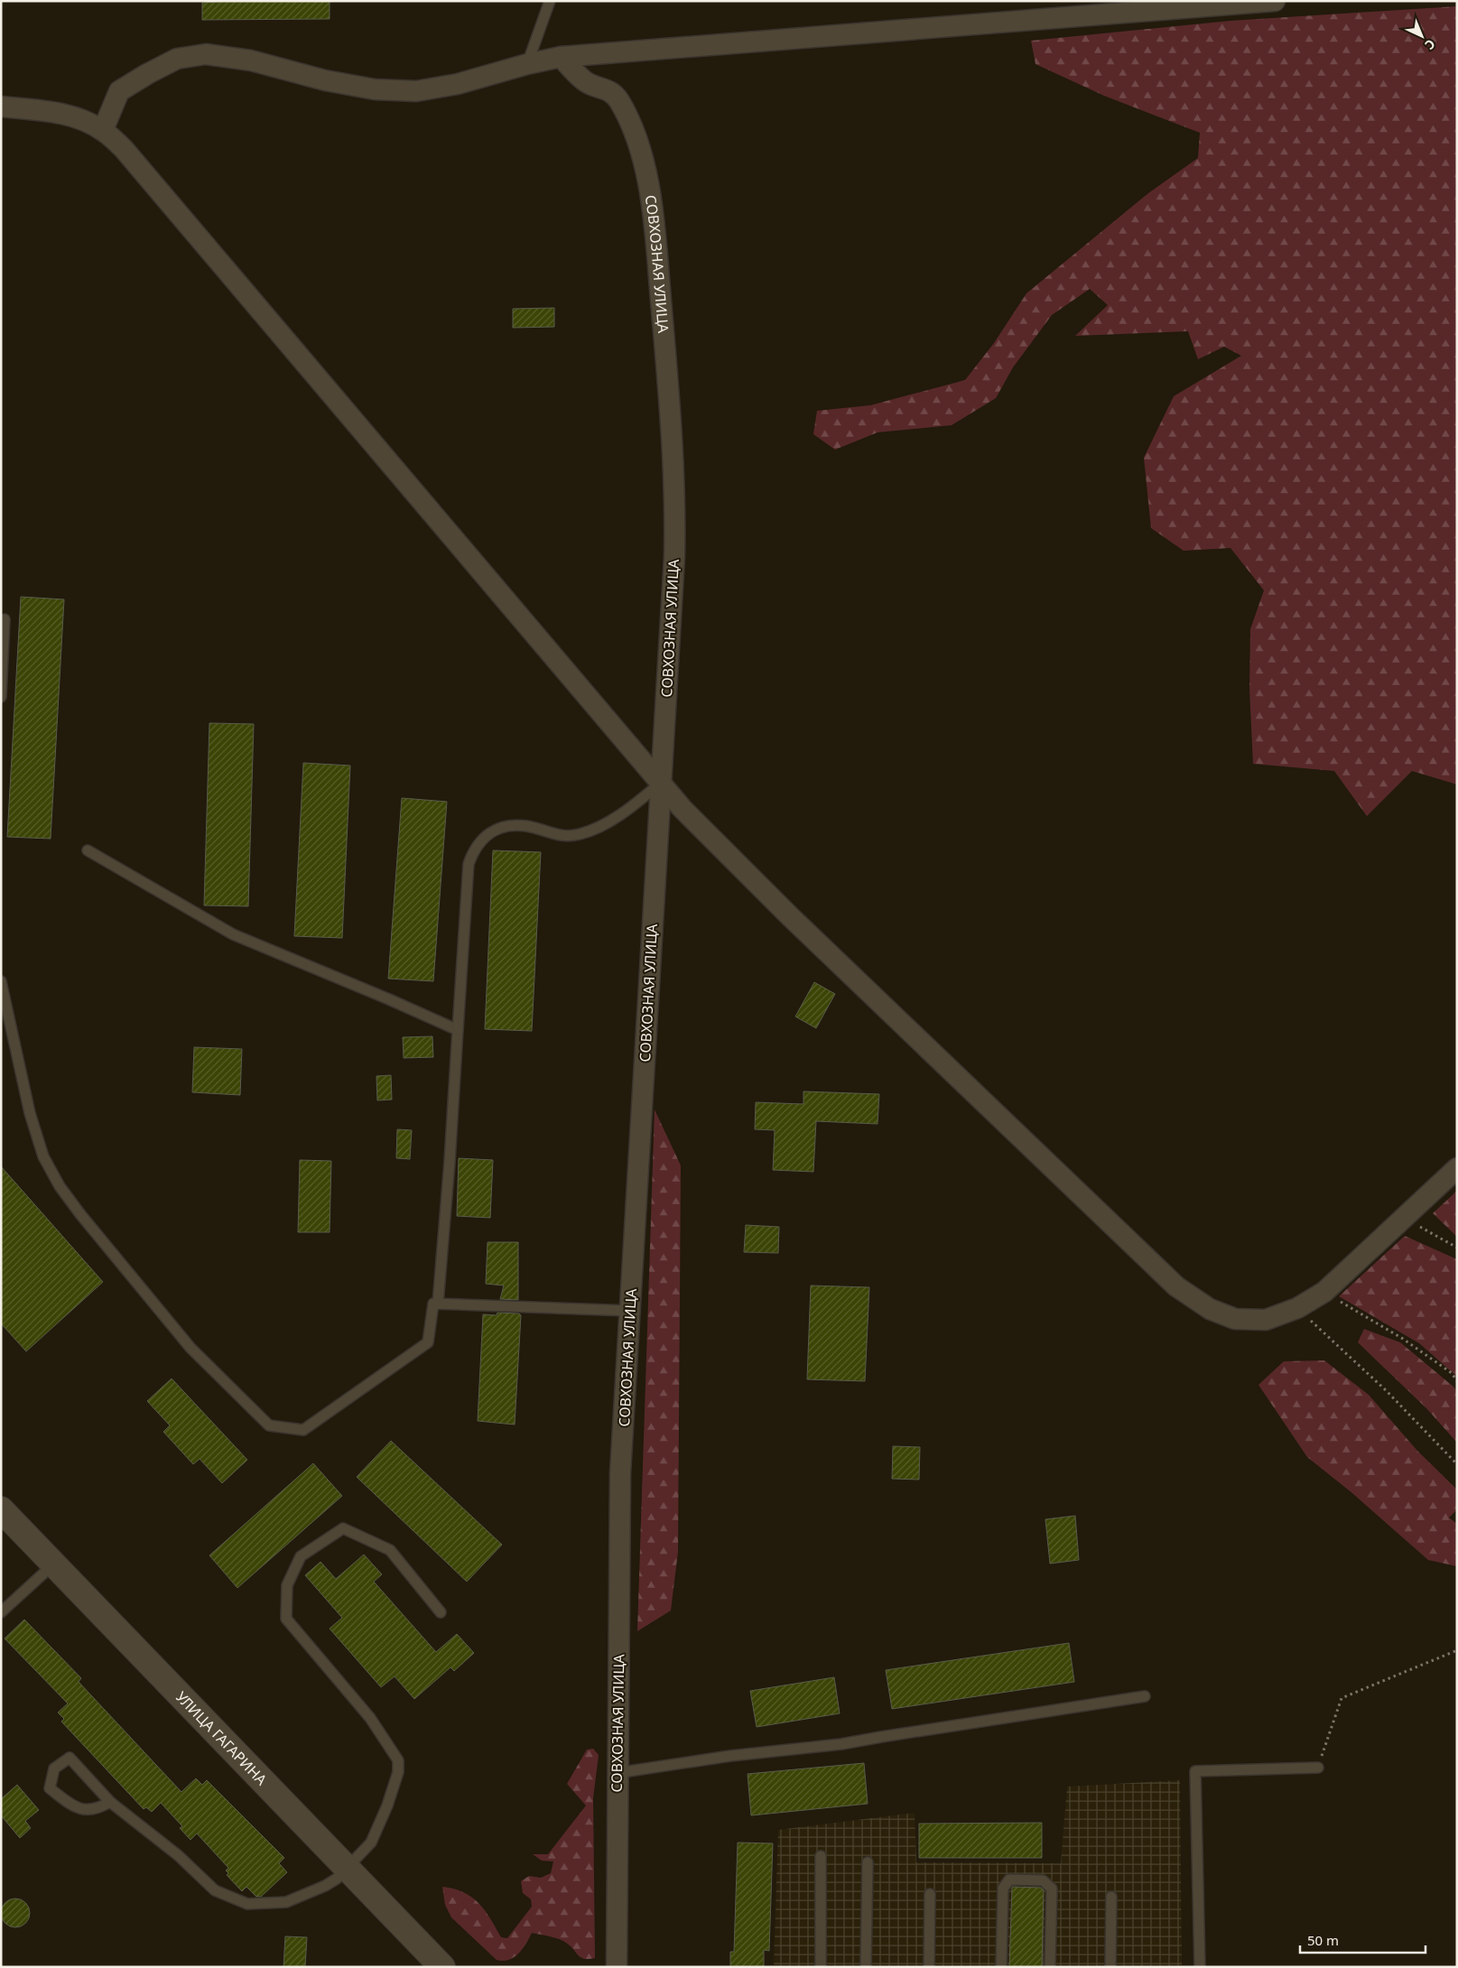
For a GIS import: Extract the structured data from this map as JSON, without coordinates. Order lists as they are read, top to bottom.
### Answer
{
  "streets": {
    "street": ["СОВХОЗНАЯ УЛИЦА", "УЛИЦА ГАГАРИНА"]
  },
  "scale_bar": "50 m",
  "north": "bottom right"
}
